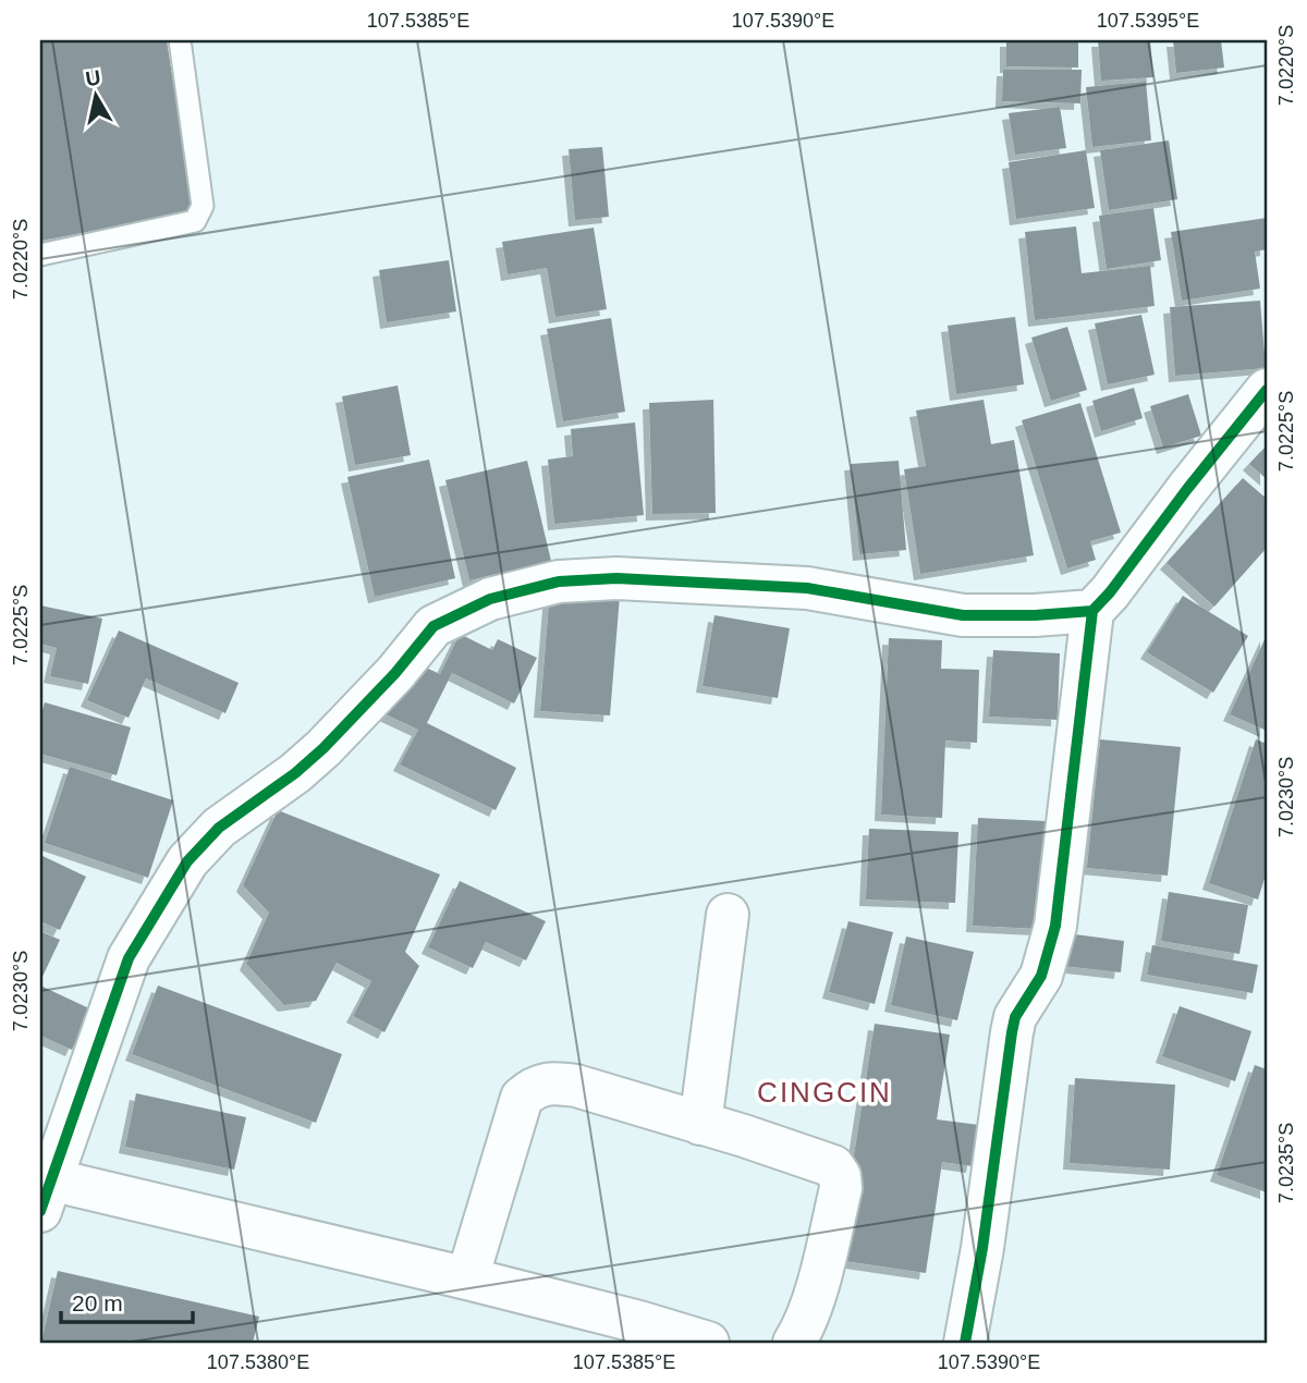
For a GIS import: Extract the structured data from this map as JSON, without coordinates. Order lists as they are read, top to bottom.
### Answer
{
  "districts": ["CINGCIN"],
  "scale_bar": "20 m",
  "north": "top",
  "coordinates": [
    "107.5385°E",
    "107.5390°E",
    "107.5395°E",
    "7.0220°S",
    "7.0225°S",
    "7.0230°S",
    "7.0235°S",
    "107.5380°E"
  ]
}
